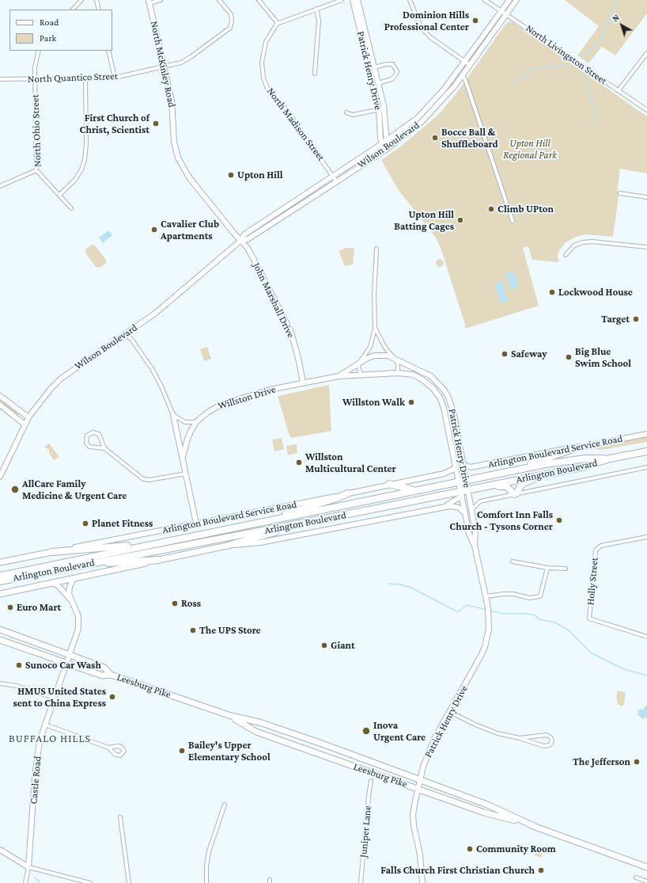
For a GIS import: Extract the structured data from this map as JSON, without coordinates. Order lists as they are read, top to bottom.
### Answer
{
  "streets": {
    "highway": ["Arlington Boulevard"],
    "main road": ["Arlington Boulevard Service Road", "Leesburg Pike"],
    "street": [
      "North Livingston Street",
      "North McKinley Road",
      "Patrick Henry Drive",
      "North Quantico Street",
      "North Madison Street",
      "North Ohio Street",
      "Wilson Boulevard",
      "John Marshall Drive",
      "Willston Drive",
      "Holly Street",
      "Castle Road",
      "Juniper Lane"
    ]
  },
  "crossings": [
    ["North Livingston Street", "Wilson Boulevard"],
    ["North McKinley Road", "North Quantico Street"],
    ["North McKinley Road", "Wilson Boulevard"],
    ["North McKinley Road", "John Marshall Drive"],
    ["Patrick Henry Drive", "Wilson Boulevard"],
    ["Patrick Henry Drive", "Willston Drive"],
    ["Patrick Henry Drive", "Arlington Boulevard Service Road"],
    ["Patrick Henry Drive", "Arlington Boulevard"],
    ["Patrick Henry Drive", "Leesburg Pike"],
    ["North Quantico Street", "North Ohio Street"],
    ["North Madison Street", "Wilson Boulevard"],
    ["Wilson Boulevard", "John Marshall Drive"],
    ["John Marshall Drive", "Willston Drive"],
    ["Leesburg Pike", "Castle Road"]
  ],
  "districts": ["BUFFALO HILLS"],
  "parks": ["Upton Hill Regional Park"],
  "places": [
    "Dominion Hills Professional Center",
    "First Church of Christ, Scientist",
    "Bocce Ball & Shuffleboard",
    "Upton Hill",
    "Climb UPton",
    "Upton Hill Batting Cages",
    "Cavalier Club Apartments",
    "Lockwood House",
    "Target",
    "Safeway",
    "Big Blue Swim School",
    "Willston Walk",
    "Willston Multicultural Center",
    "AllCare Family Medicine & Urgent Care",
    "Comfort Inn Falls Church - Tysons Corner",
    "Planet Fitness",
    "Ross",
    "Euro Mart",
    "The UPS Store",
    "Giant",
    "Sunoco Car Wash",
    "HMUS United States sent to China Express",
    "Inova Urgent Care",
    "Bailey's Upper Elementary School",
    "The Jefferson",
    "Community Room",
    "Falls Church First Christian Church"
  ],
  "legend": ["Road", "Park"],
  "north": "top left"
}
